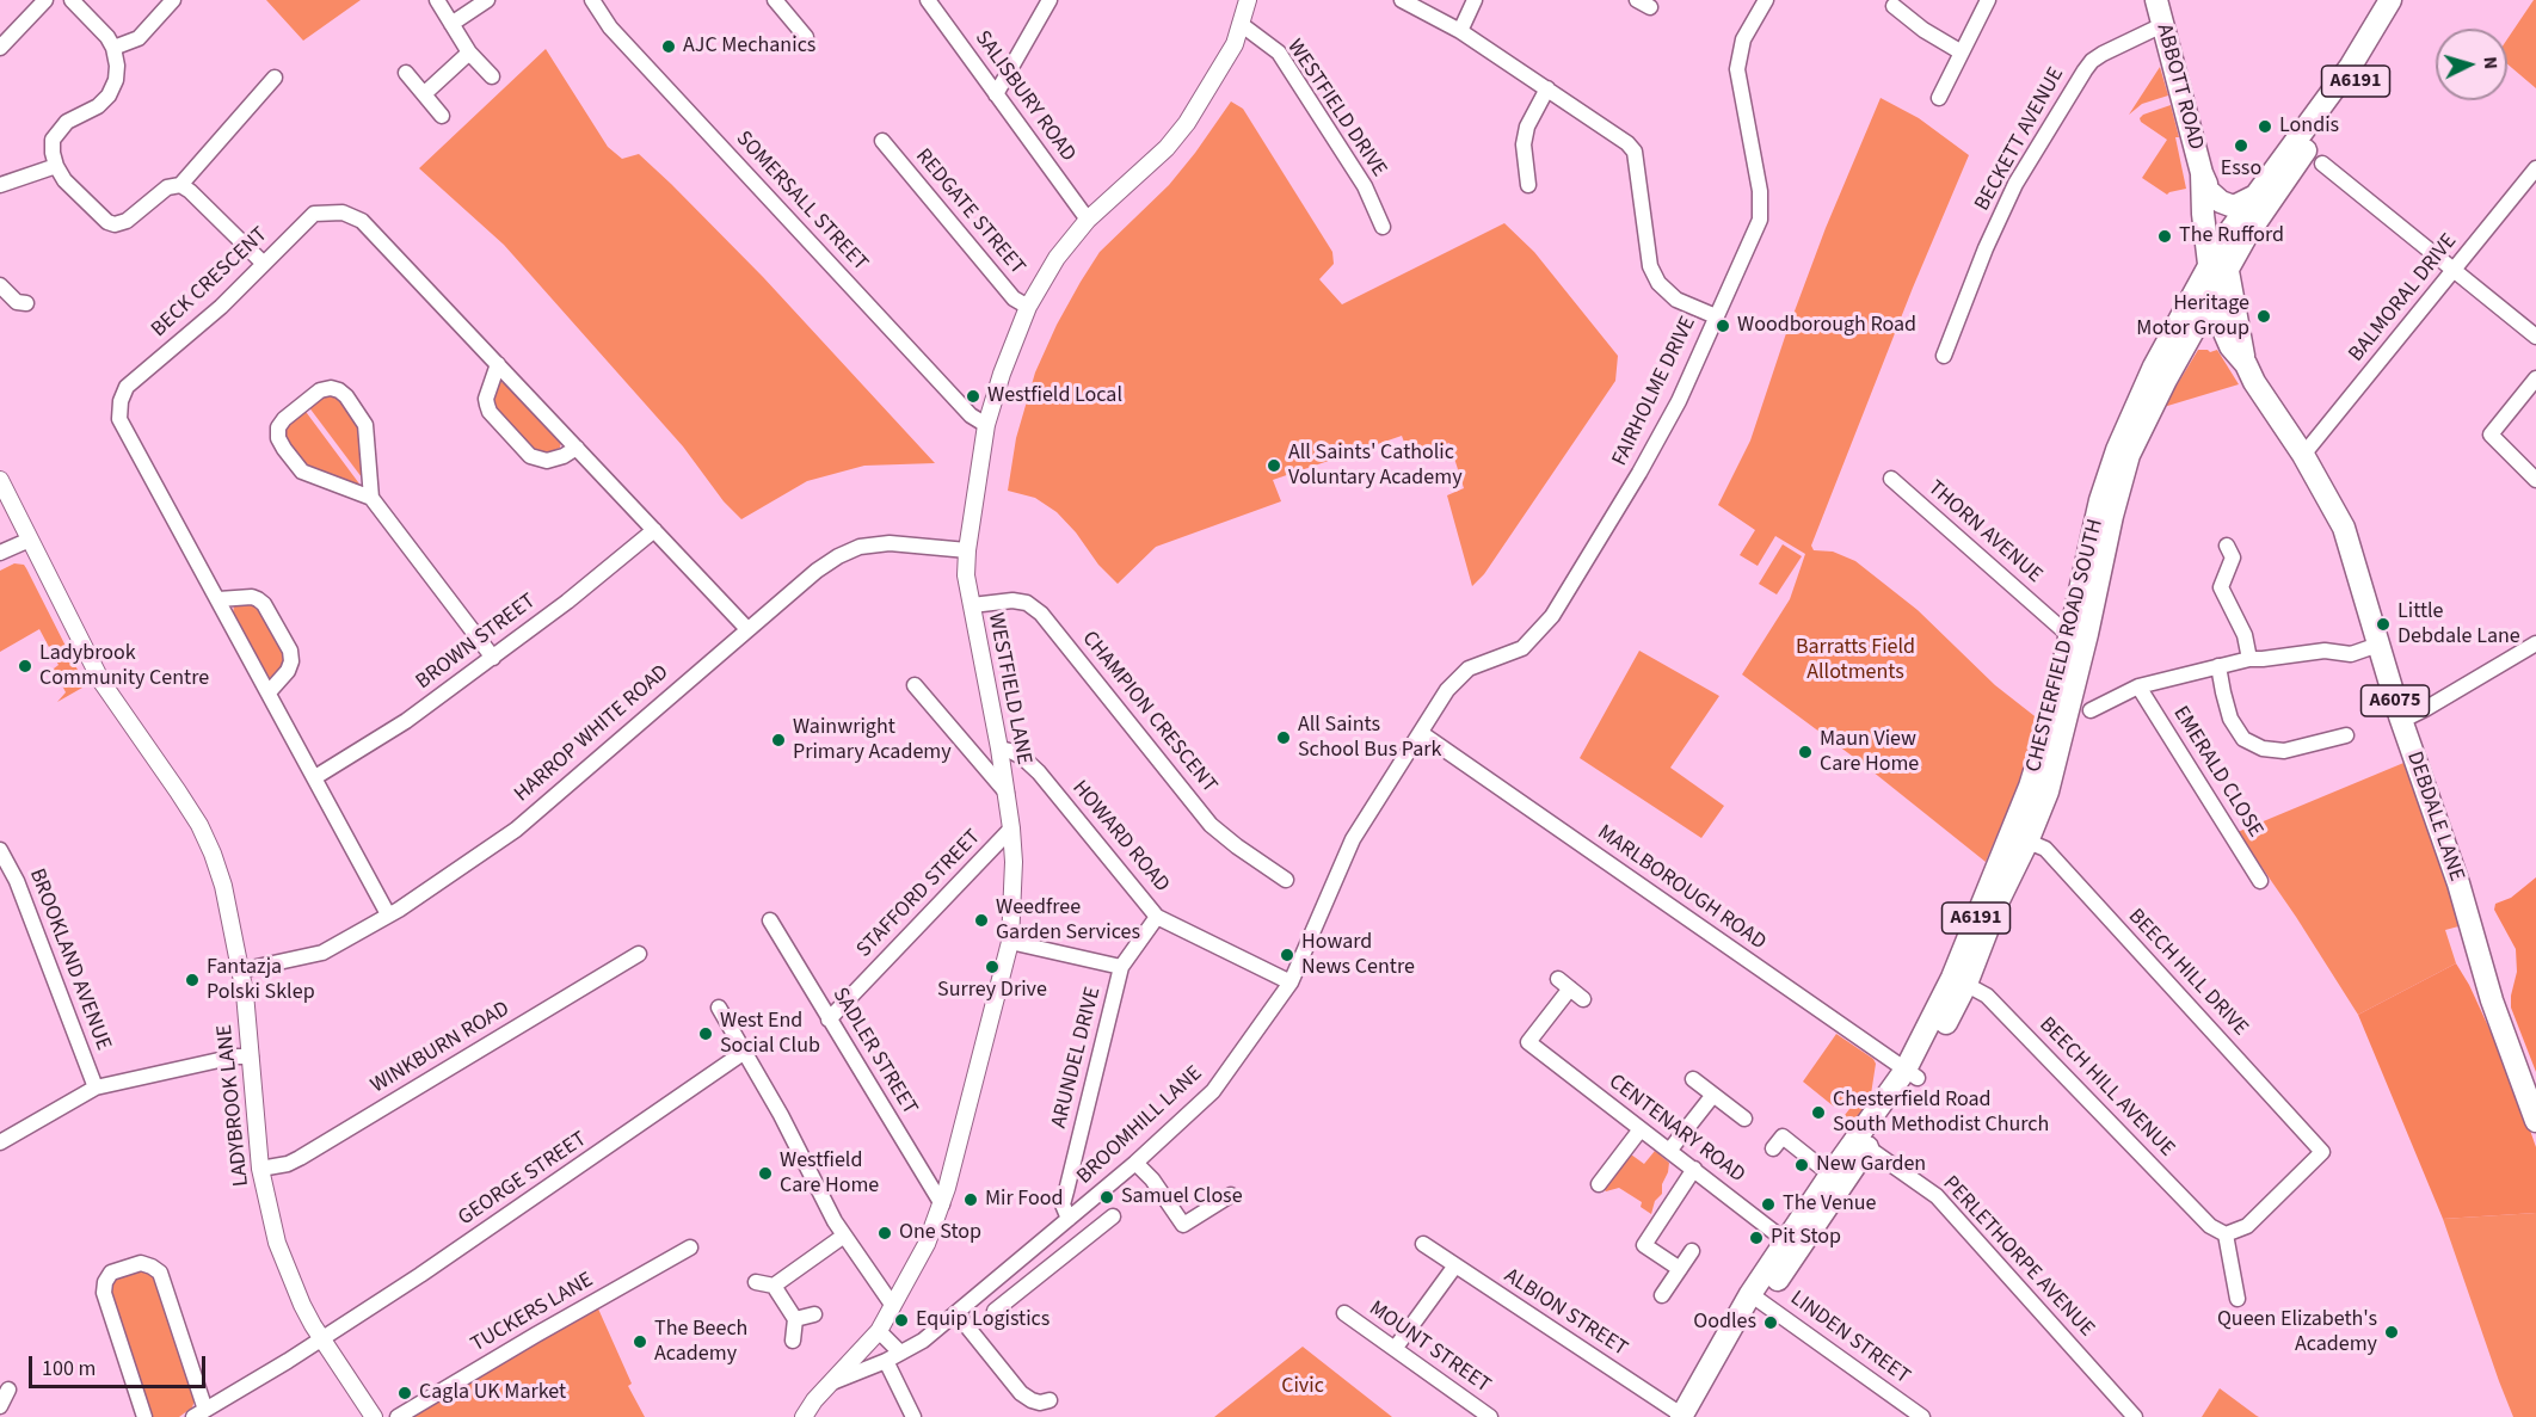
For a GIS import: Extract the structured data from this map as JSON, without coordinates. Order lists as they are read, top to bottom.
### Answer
{
  "streets": {
    "main road": [
      "A6191",
      "ABBOTT ROAD",
      "CHESTERFIELD ROAD SOUTH",
      "A6075",
      "DEBDALE LANE"
    ],
    "street": [
      "SALISBURY ROAD",
      "WESTFIELD DRIVE",
      "BECKETT AVENUE",
      "SOMERSALL STREET",
      "REDGATE STREET",
      "BECK CRESCENT",
      "BALMORAL DRIVE",
      "FAIRHOLME DRIVE",
      "THORN AVENUE",
      "BROWN STREET",
      "WESTFIELD LANE",
      "CHAMPION CRESCENT",
      "HARROP WHITE ROAD",
      "EMERALD CLOSE",
      "HOWARD ROAD",
      "MARLBOROUGH ROAD",
      "STAFFORD STREET",
      "BROOKLAND AVENUE",
      "BEECH HILL DRIVE",
      "WINKBURN ROAD",
      "SADLER STREET",
      "ARUNDEL DRIVE",
      "BEECH HILL AVENUE",
      "LADYBROOK LANE",
      "BROOMHILL LANE",
      "CENTENARY ROAD",
      "GEORGE STREET",
      "PERLETHORPE AVENUE",
      "TUCKERS LANE",
      "ALBION STREET",
      "LINDEN STREET",
      "MOUNT STREET"
    ]
  },
  "crossings": [
    ["A6191", "ABBOTT ROAD"],
    ["A6191", "CHESTERFIELD ROAD SOUTH"],
    ["A6191", "A6075"],
    ["A6191", "DEBDALE LANE"],
    ["ABBOTT ROAD", "BECKETT AVENUE"],
    ["ABBOTT ROAD", "CHESTERFIELD ROAD SOUTH"],
    ["ABBOTT ROAD", "A6075"],
    ["ABBOTT ROAD", "DEBDALE LANE"],
    ["SALISBURY ROAD", "WESTFIELD LANE"],
    ["WESTFIELD DRIVE", "WESTFIELD LANE"],
    ["SOMERSALL STREET", "WESTFIELD LANE"],
    ["REDGATE STREET", "WESTFIELD LANE"],
    ["BECK CRESCENT", "BROWN STREET"],
    ["BECK CRESCENT", "HARROP WHITE ROAD"],
    ["BALMORAL DRIVE", "DEBDALE LANE"],
    ["FAIRHOLME DRIVE", "MARLBOROUGH ROAD"],
    ["FAIRHOLME DRIVE", "BROOMHILL LANE"],
    ["THORN AVENUE", "CHESTERFIELD ROAD SOUTH"],
    ["CHESTERFIELD ROAD SOUTH", "A6075"],
    ["CHESTERFIELD ROAD SOUTH", "DEBDALE LANE"],
    ["CHESTERFIELD ROAD SOUTH", "MARLBOROUGH ROAD"],
    ["CHESTERFIELD ROAD SOUTH", "BEECH HILL DRIVE"],
    ["CHESTERFIELD ROAD SOUTH", "BEECH HILL AVENUE"],
    ["CHESTERFIELD ROAD SOUTH", "CENTENARY ROAD"],
    ["CHESTERFIELD ROAD SOUTH", "PERLETHORPE AVENUE"],
    ["CHESTERFIELD ROAD SOUTH", "ALBION STREET"],
    ["CHESTERFIELD ROAD SOUTH", "LINDEN STREET"],
    ["WESTFIELD LANE", "CHAMPION CRESCENT"],
    ["WESTFIELD LANE", "HARROP WHITE ROAD"],
    ["WESTFIELD LANE", "HOWARD ROAD"],
    ["WESTFIELD LANE", "STAFFORD STREET"],
    ["WESTFIELD LANE", "SADLER STREET"],
    ["WESTFIELD LANE", "BROOMHILL LANE"],
    ["A6075", "DEBDALE LANE"],
    ["HARROP WHITE ROAD", "LADYBROOK LANE"],
    ["HOWARD ROAD", "ARUNDEL DRIVE"],
    ["HOWARD ROAD", "BROOMHILL LANE"],
    ["MARLBOROUGH ROAD", "BROOMHILL LANE"],
    ["STAFFORD STREET", "SADLER STREET"],
    ["BEECH HILL DRIVE", "BEECH HILL AVENUE"],
    ["WINKBURN ROAD", "LADYBROOK LANE"],
    ["ARUNDEL DRIVE", "BROOMHILL LANE"],
    ["LADYBROOK LANE", "GEORGE STREET"]
  ],
  "parks": ["Barratts Field Allotments", "Civic"],
  "places": [
    "AJC Mechanics",
    "Londis",
    "Esso",
    "The Rufford",
    "Heritage Motor Group",
    "Woodborough Road",
    "Westfield Local",
    "All Saints' Catholic Voluntary Academy",
    "Little Debdale Lane",
    "Ladybrook Community Centre",
    "All Saints School Bus Park",
    "Wainwright Primary Academy",
    "Maun View Care Home",
    "Weedfree Garden Services",
    "Howard News Centre",
    "Surrey Drive",
    "Fantazja Polski Sklep",
    "West End Social Club",
    "Chesterfield Road South Methodist Church",
    "New Garden",
    "Westfield Care Home",
    "Samuel Close",
    "Mir Food",
    "The Venue",
    "One Stop",
    "Pit Stop",
    "Equip Logistics",
    "Oodles",
    "Queen Elizabeth's Academy",
    "The Beech Academy",
    "Cagla UK Market"
  ],
  "scale_bar": "100 m",
  "north": "right"
}
